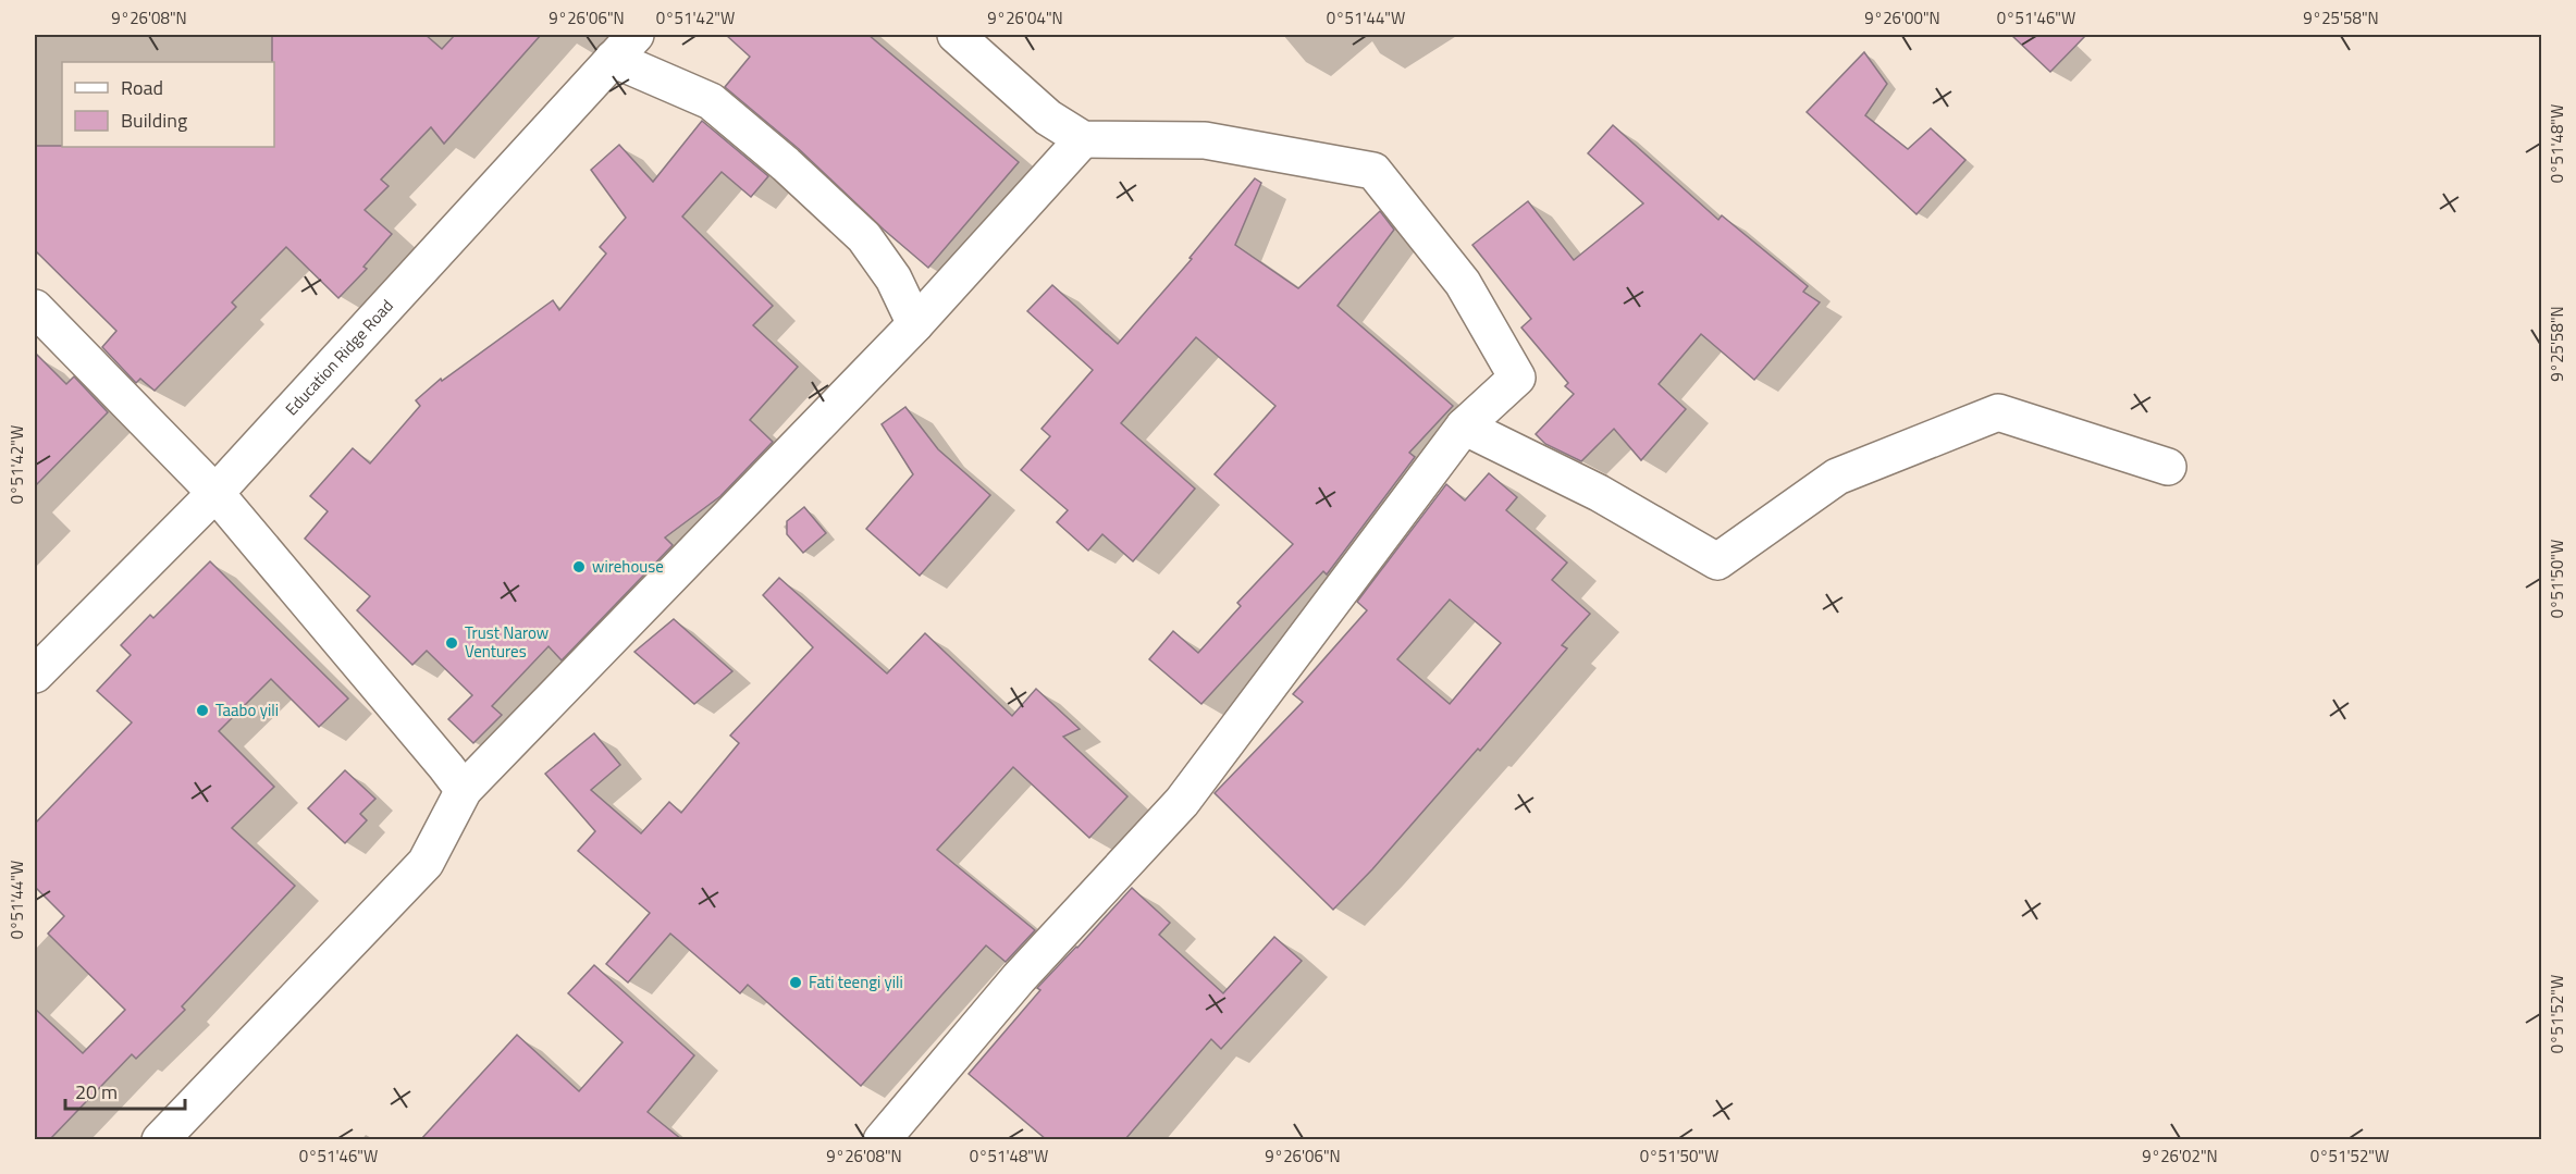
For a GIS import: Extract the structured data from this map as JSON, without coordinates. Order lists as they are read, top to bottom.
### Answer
{
  "streets": {
    "street": ["Education Ridge Road"]
  },
  "places": [
    "wirehouse",
    "Trust Narow Ventures",
    "Taabo yili",
    "Fati teengi yili"
  ],
  "legend": ["Road", "Building"],
  "scale_bar": "20 m",
  "coordinates": [
    "9°26'08\"N",
    "9°26'06\"N",
    "0°51'42\"W",
    "9°26'04\"N",
    "0°51'44\"W",
    "9°26'00\"N",
    "0°51'46\"W",
    "9°25'58\"N",
    "0°51'48\"W",
    "0°51'50\"W",
    "0°51'52\"W",
    "9°26'02\"N"
  ]
}
